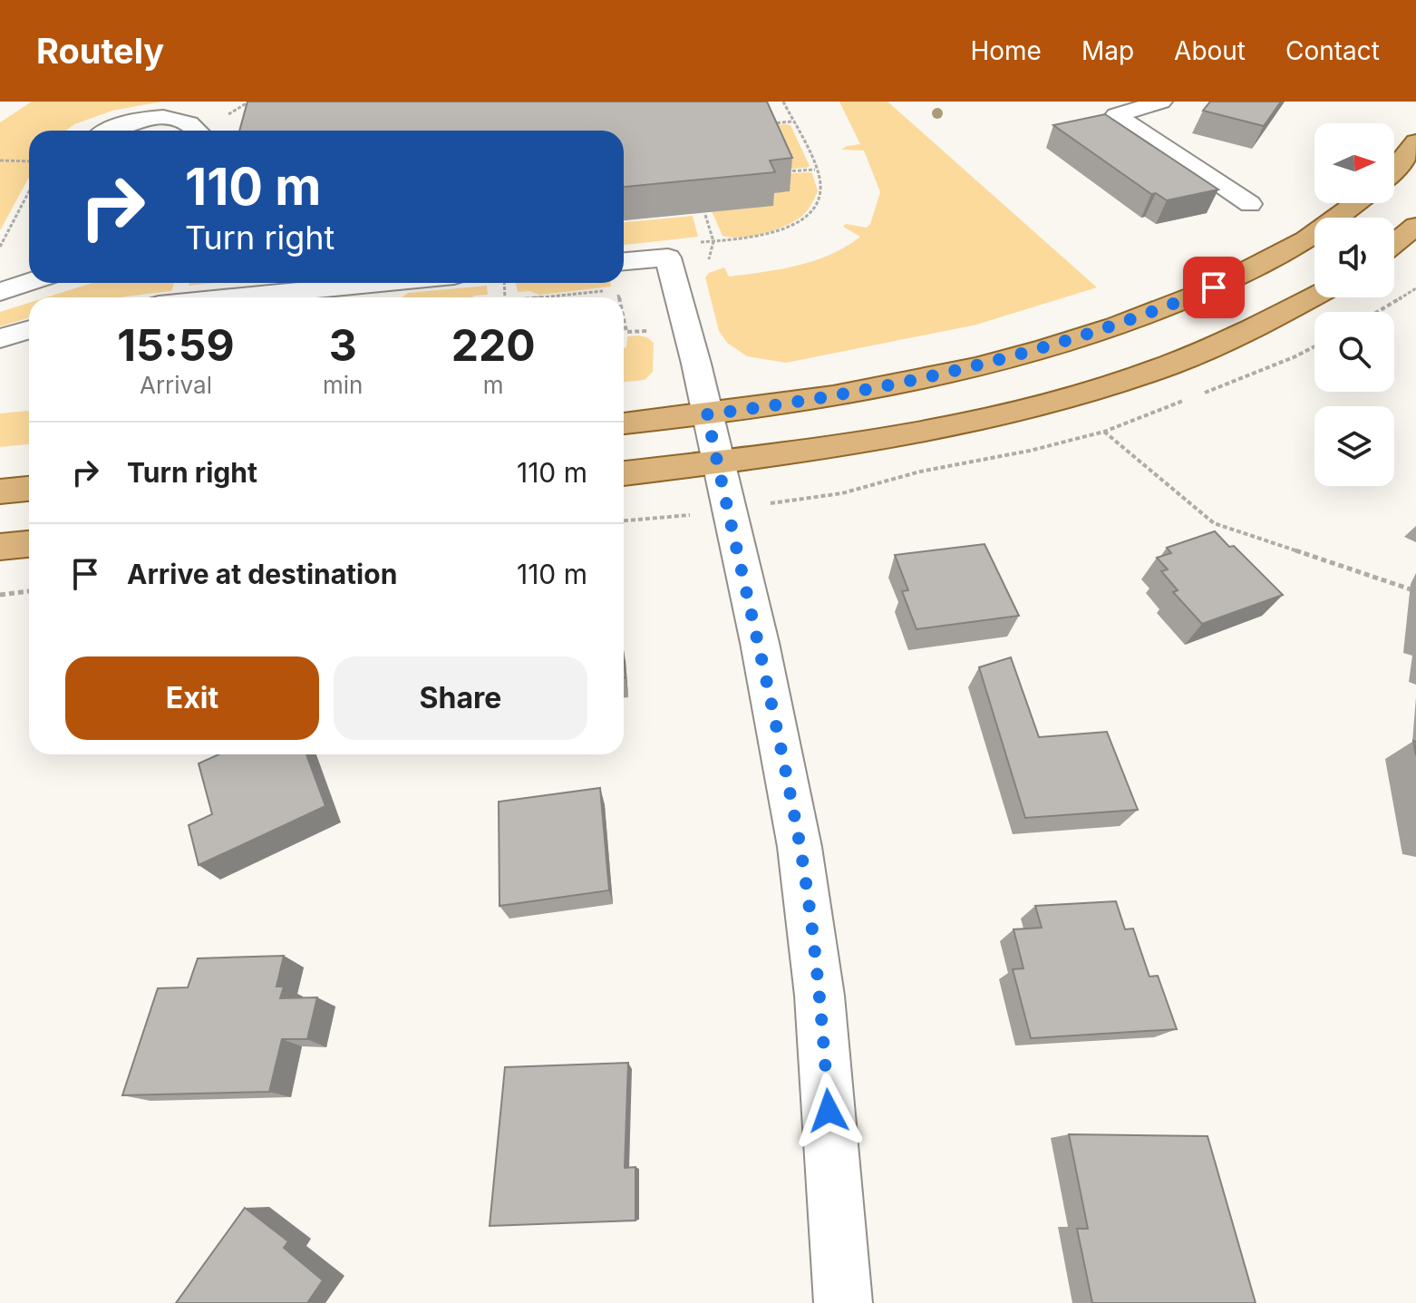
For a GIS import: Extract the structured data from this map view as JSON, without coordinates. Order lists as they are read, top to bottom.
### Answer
{
  "north": "right",
  "page": {
    "header": "Routely",
    "nav": [
      "Home",
      "Map",
      "About",
      "Contact"
    ],
    "turn": ["110 m", "Turn right"],
    "eta": [
      "15:59",
      "Arrival",
      "3",
      "min",
      "220",
      "m"
    ],
    "list": [
      {
        "name": "Turn right",
        "value": "110 m"
      },
      {
        "name": "Arrive at destination",
        "value": "110 m"
      }
    ],
    "buttons": ["Exit", "Share"]
  }
}
